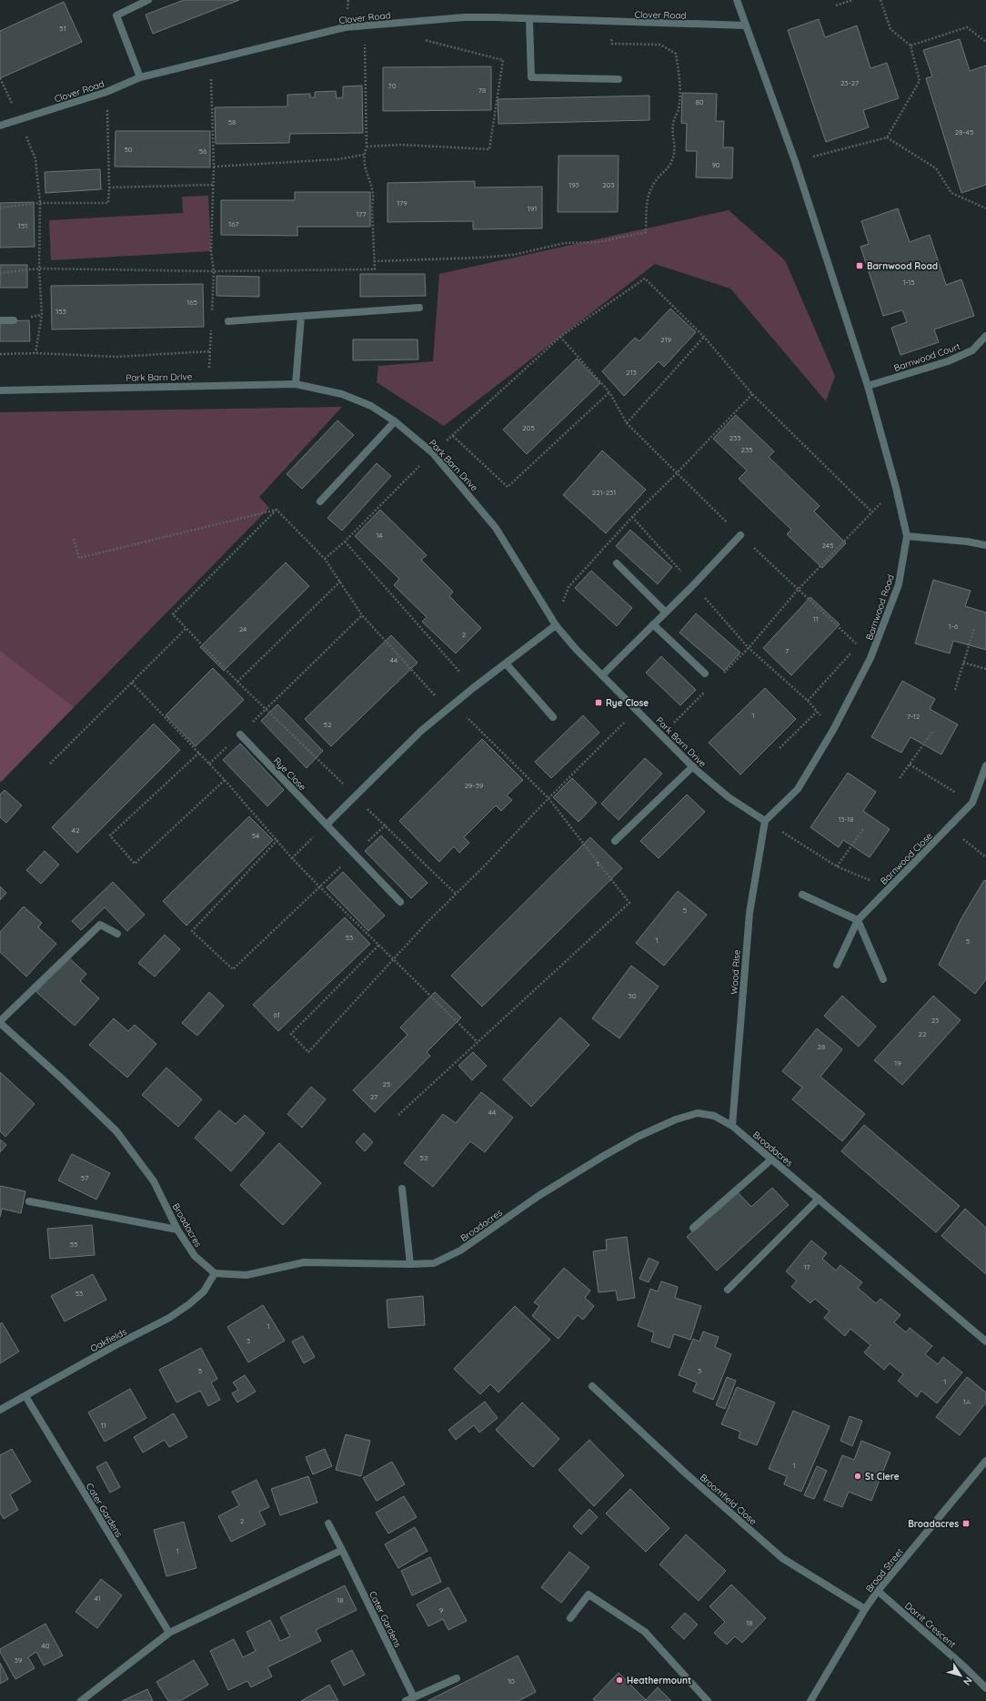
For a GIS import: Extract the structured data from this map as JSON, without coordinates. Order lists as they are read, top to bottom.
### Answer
{
  "streets": {
    "street": [
      "Clover Road",
      "Barnwood Court",
      "Park Barn Drive",
      "Barnwood Road",
      "Rye Close",
      "Barnwood Close",
      "Wood Rise",
      "Broadacres",
      "Oakfields",
      "Broomfield Close",
      "Cater Gardens",
      "Broad Street",
      "Dorrit Crescent"
    ]
  },
  "crossings": [
    ["Clover Road", "Barnwood Road"],
    ["Barnwood Court", "Barnwood Road"],
    ["Park Barn Drive", "Barnwood Road"],
    ["Park Barn Drive", "Wood Rise"],
    ["Barnwood Road", "Wood Rise"],
    ["Wood Rise", "Broadacres"],
    ["Broadacres", "Oakfields"],
    ["Oakfields", "Cater Gardens"],
    ["Broomfield Close", "Broad Street"],
    ["Broad Street", "Dorrit Crescent"]
  ],
  "places": {
    "transit": ["Barnwood Road", "Rye Close", "Broadacres"],
    "other": ["St Clere", "Heathermount"]
  },
  "house_numbers": [
    "51",
    "23-27",
    "70",
    "78",
    "80",
    "58",
    "28-45",
    "50",
    "56",
    "90",
    "193",
    "203",
    "179",
    "191",
    "177",
    "167",
    "151",
    "1-15",
    "165",
    "153",
    "219",
    "213",
    "205",
    "233",
    "235",
    "221-231",
    "14",
    "245",
    "11",
    "1-6",
    "24",
    "2",
    "7",
    "44",
    "1",
    "7-12",
    "52",
    "29-39",
    "13-18",
    "42",
    "54",
    "1",
    "5",
    "53",
    "1",
    "5",
    "30",
    "61",
    "23",
    "22",
    "28",
    "19",
    "25",
    "27",
    "44",
    "52",
    "57",
    "55",
    "17",
    "53",
    "1",
    "3",
    "5",
    "3",
    "1",
    "1A",
    "11",
    "1",
    "2",
    "1",
    "41",
    "18",
    "9",
    "18",
    "40",
    "39",
    "10"
  ],
  "north": "bottom right"
}
